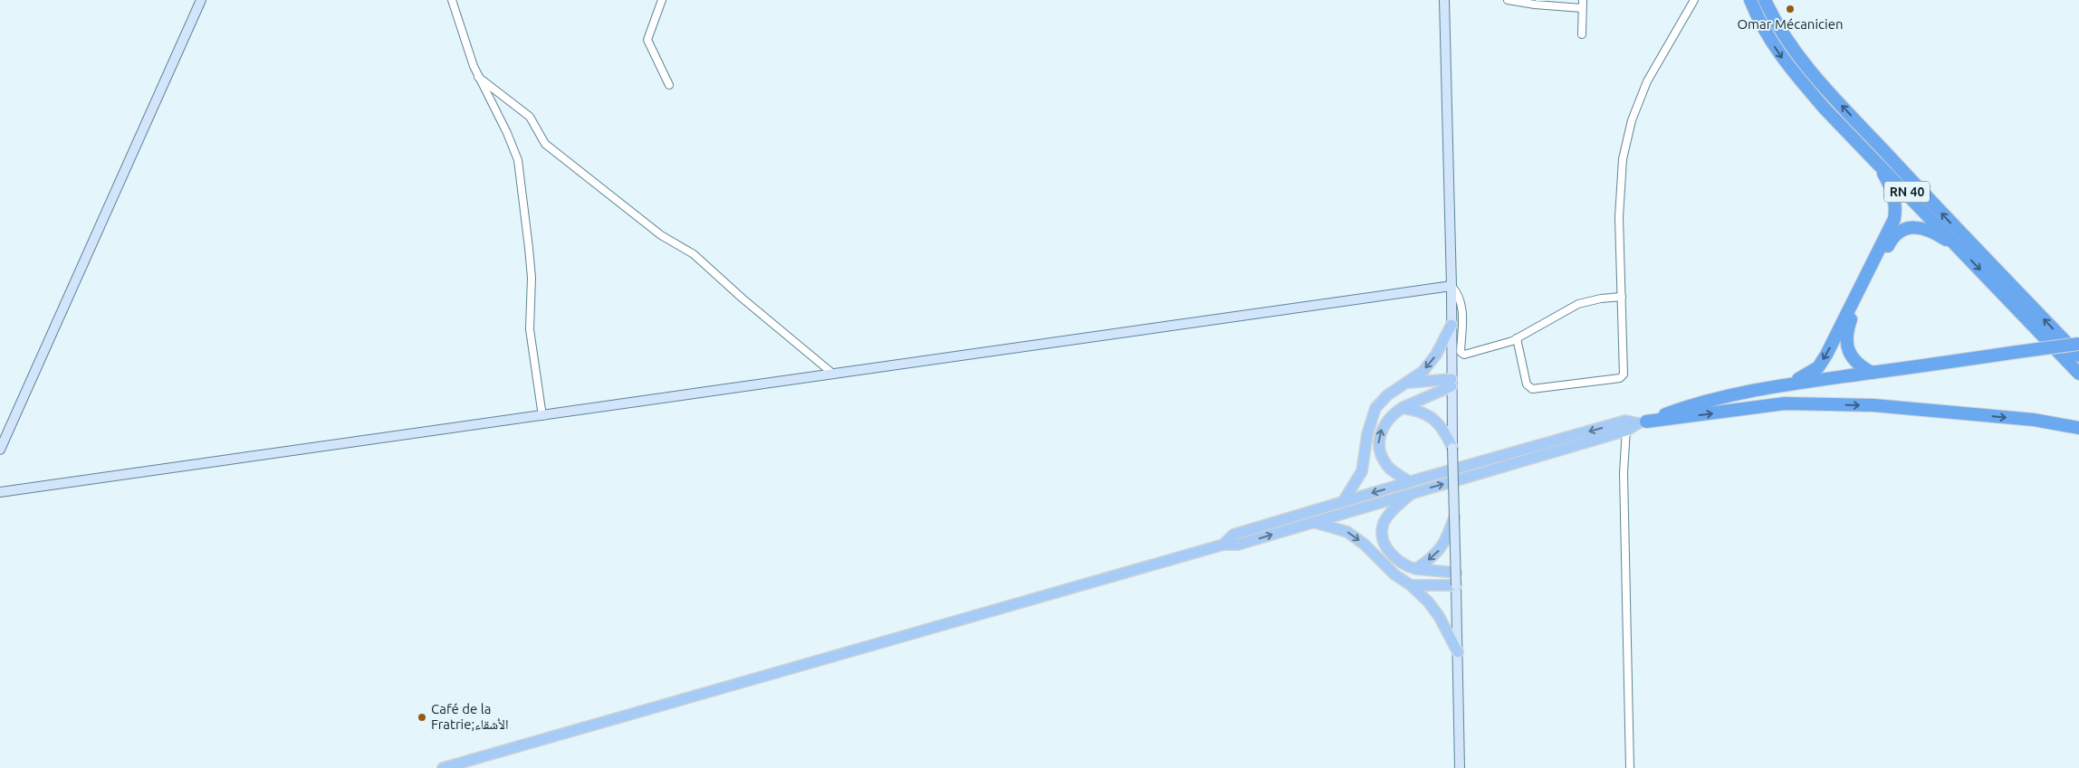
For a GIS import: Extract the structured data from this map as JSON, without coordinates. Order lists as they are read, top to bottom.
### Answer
{
  "streets": {
    "highway": ["RN 40"]
  },
  "places": ["Omar Mécanicien", "Café de la Fratrie;الأشقاء"]
}
